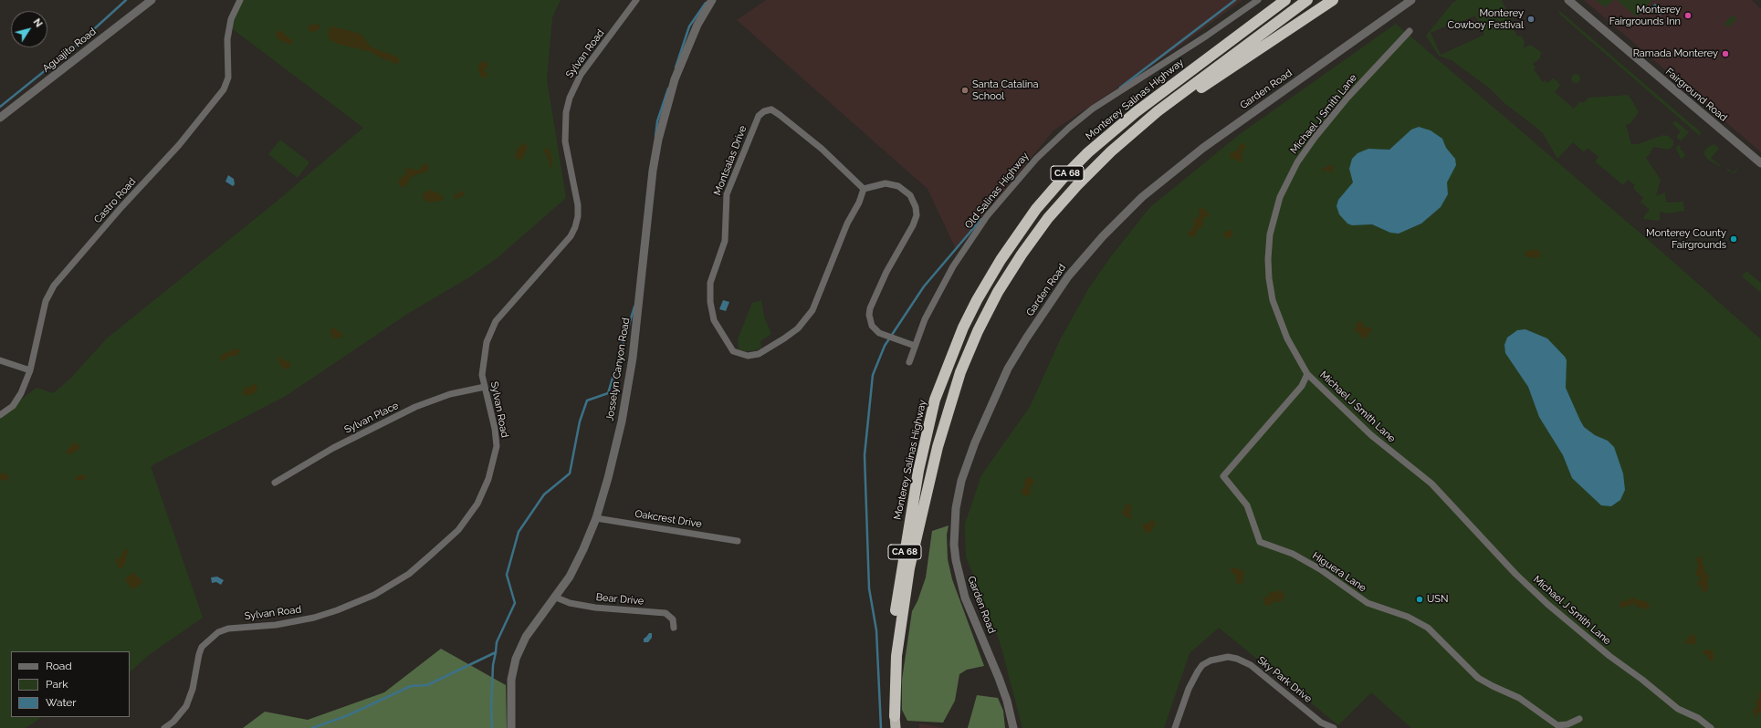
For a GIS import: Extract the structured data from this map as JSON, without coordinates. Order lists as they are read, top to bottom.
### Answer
{
  "streets": {
    "highway": ["Monterey Salinas Highway", "CA 68"],
    "street": [
      "Aguajito Road",
      "Sylvan Road",
      "Garden Road",
      "Fairground Road",
      "Michael J Smith Lane",
      "Montsalas Drive",
      "Old Salinas Highway",
      "Castro Road",
      "Josselyn Canyon Road",
      "Sylvan Place",
      "Oakcrest Drive",
      "Higuera Lane",
      "Bear Drive",
      "Sky Park Drive"
    ]
  },
  "crossings": [
    ["Sylvan Road", "Sylvan Place"],
    ["Monterey Salinas Highway", "CA 68"],
    ["Michael J Smith Lane", "Higuera Lane"],
    ["Josselyn Canyon Road", "Oakcrest Drive"],
    ["Josselyn Canyon Road", "Bear Drive"]
  ],
  "places": [
    "Monterey Fairgrounds Inn",
    "Monterey Cowboy Festival",
    "Ramada Monterey",
    "Santa Catalina School",
    "Monterey County Fairgrounds",
    "USN"
  ],
  "legend": ["Road", "Park", "Water"],
  "north": "top right"
}
